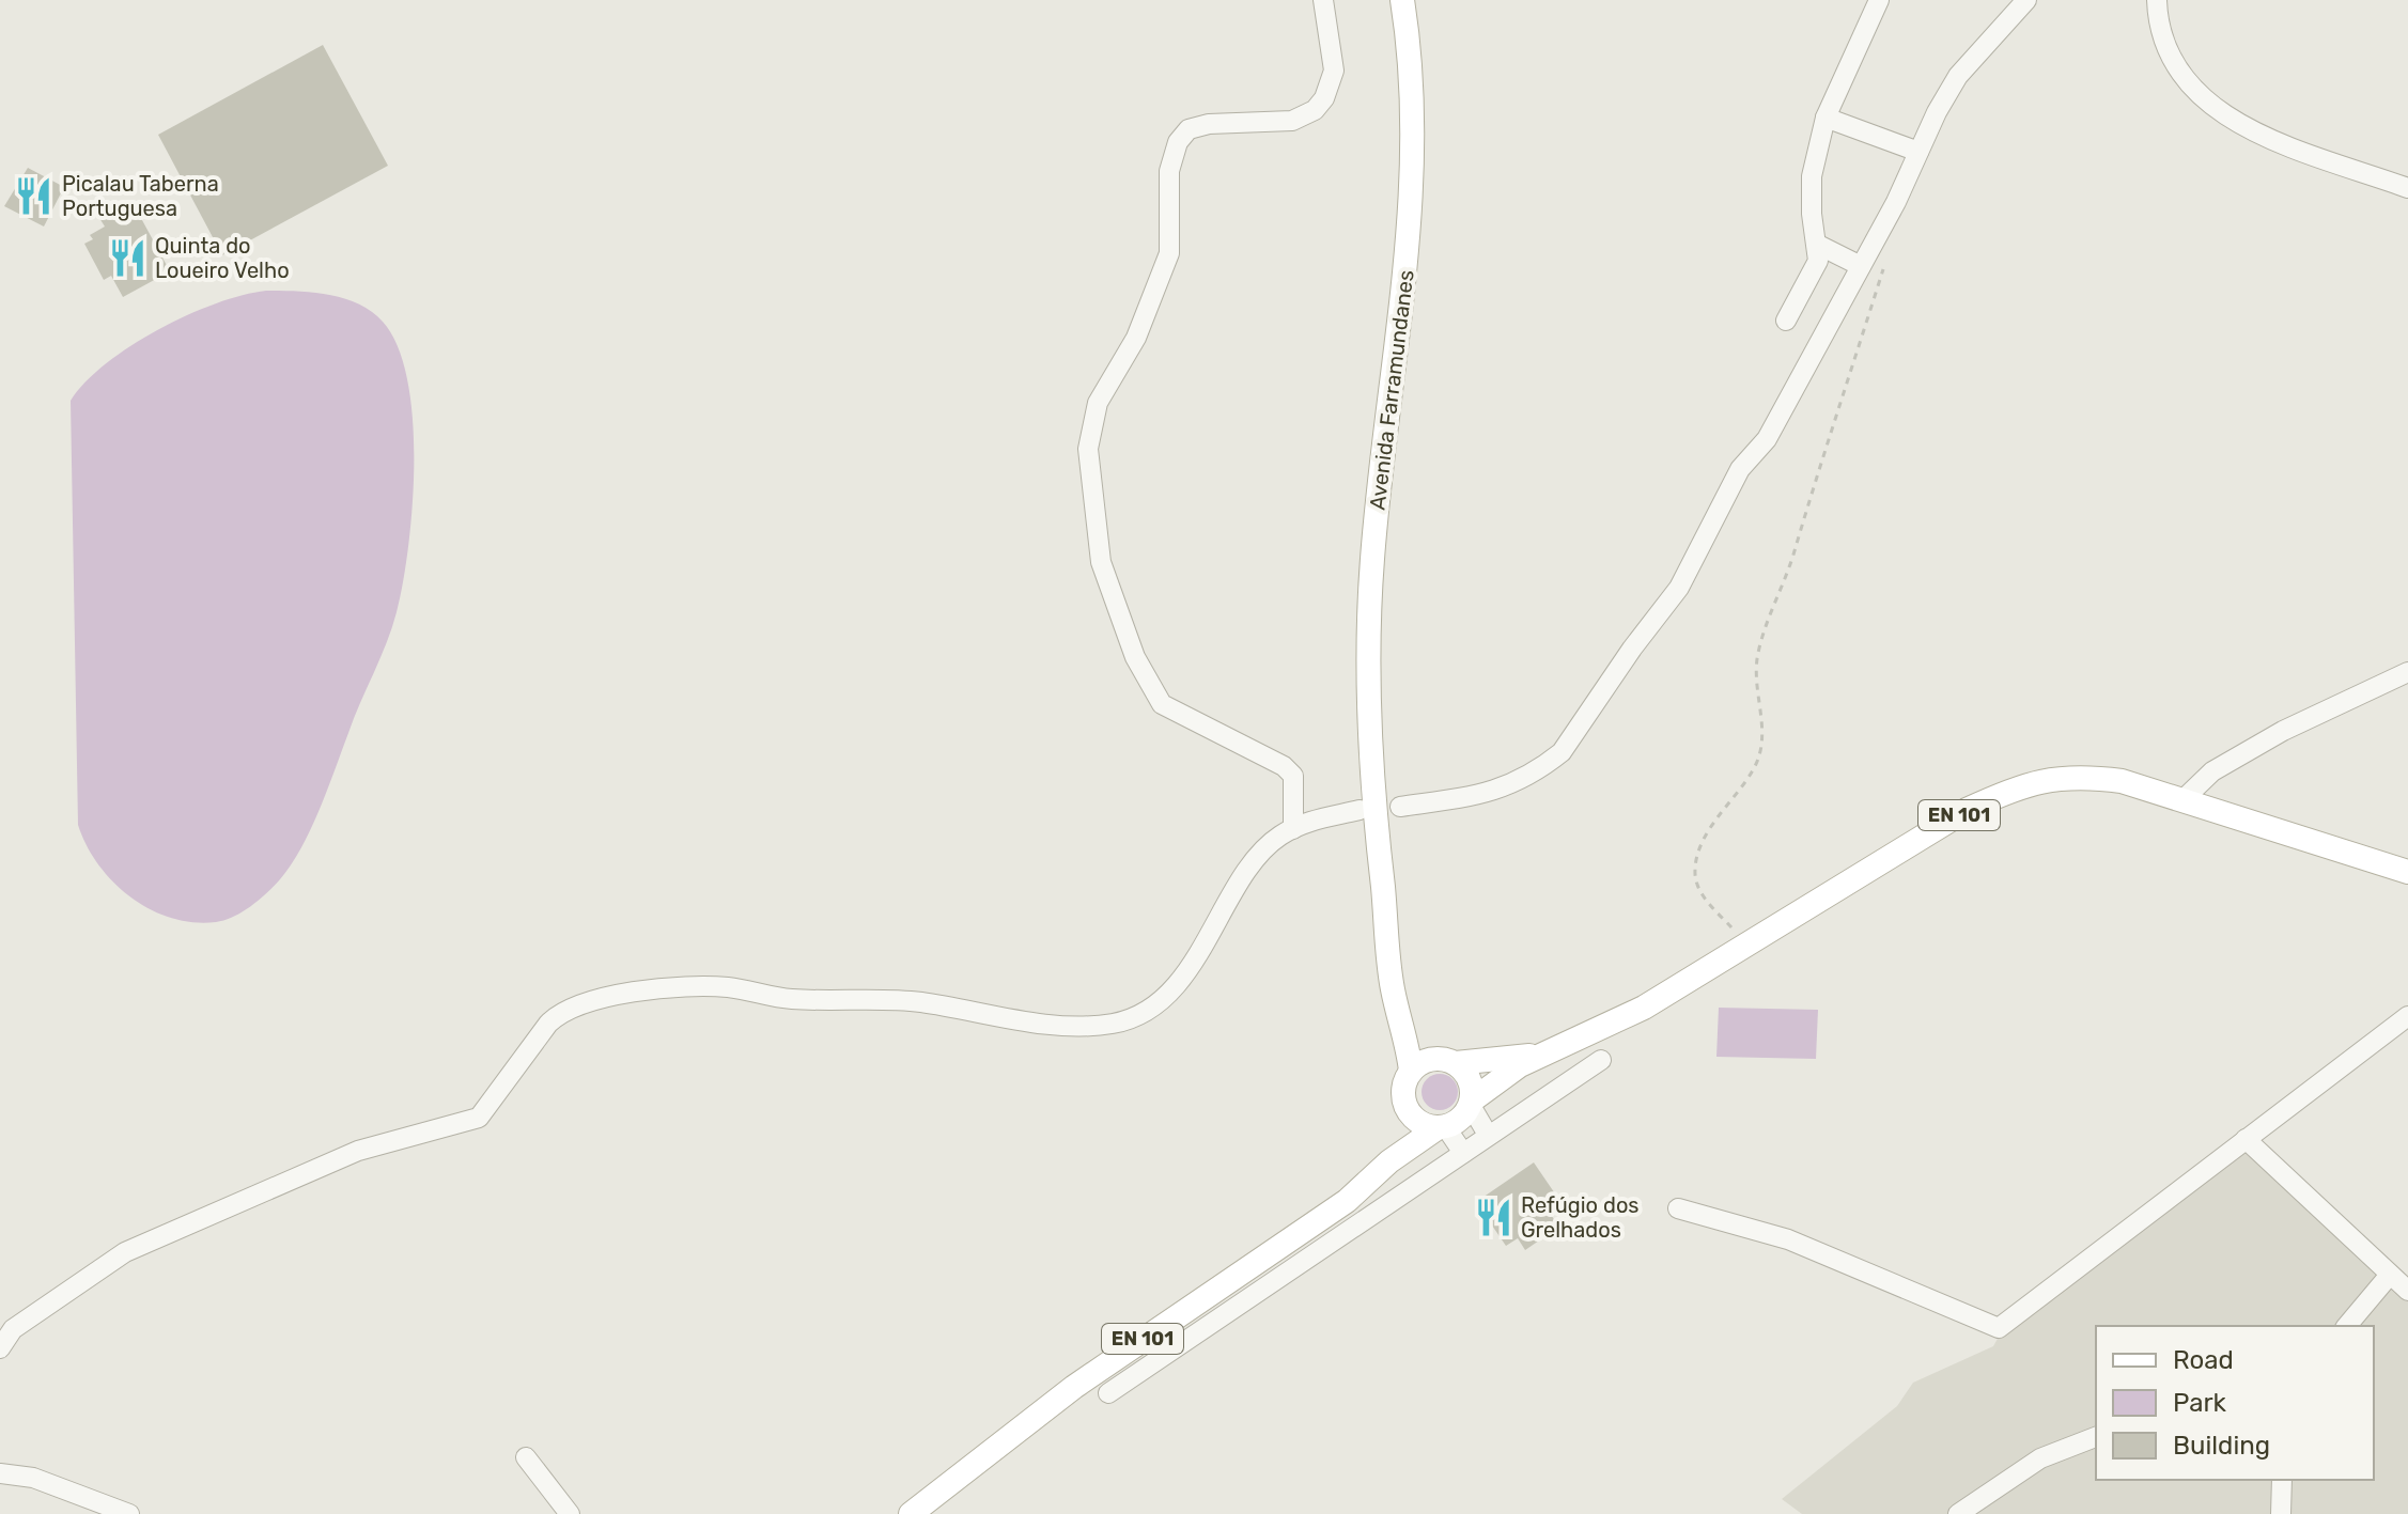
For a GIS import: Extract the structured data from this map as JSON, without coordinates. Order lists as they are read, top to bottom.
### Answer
{
  "streets": {
    "main road": ["Avenida Farramundanes", "EN 101"]
  },
  "places": {
    "restaurant": ["Picalau Taberna Portuguesa", "Quinta do Loueiro Velho", "Refúgio dos Grelhados"]
  },
  "legend": ["Road", "Park", "Building"]
}
